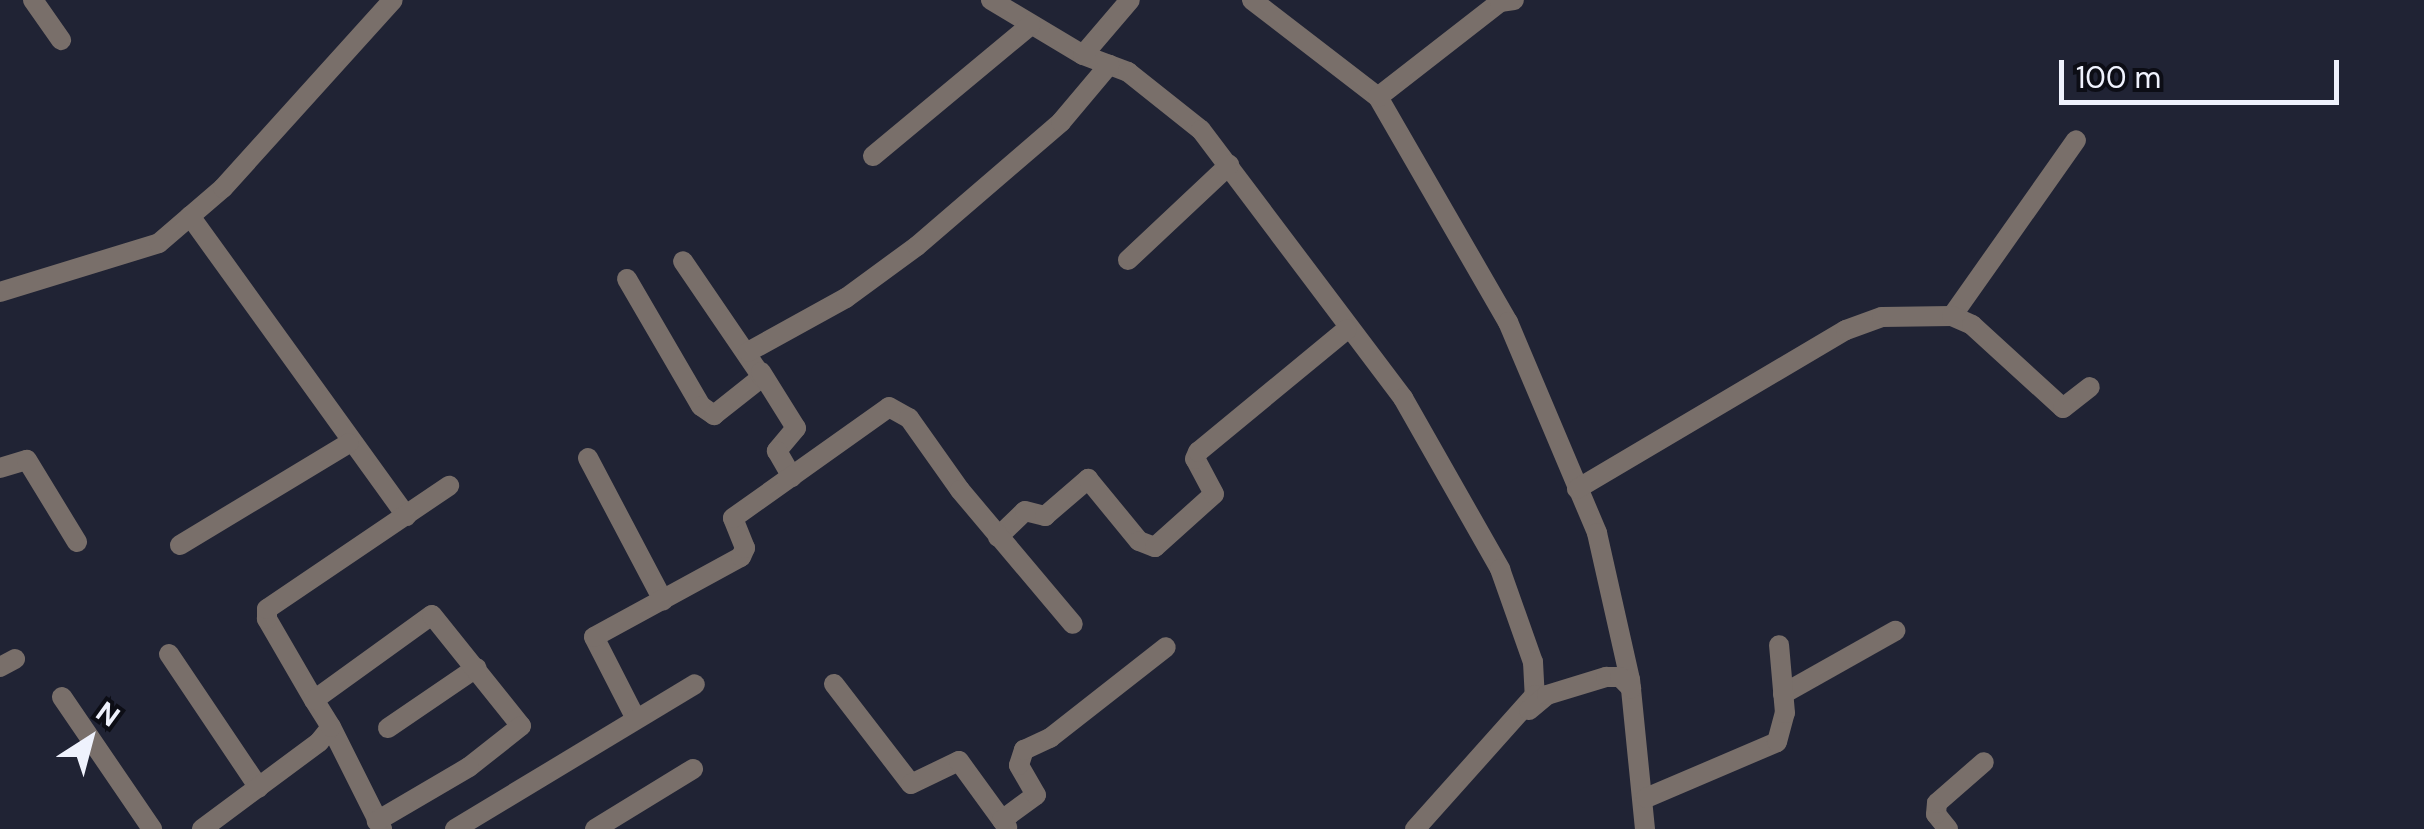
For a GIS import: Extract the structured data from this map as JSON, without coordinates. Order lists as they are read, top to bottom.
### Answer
{
  "scale_bar": "100 m",
  "north": "top right"
}
